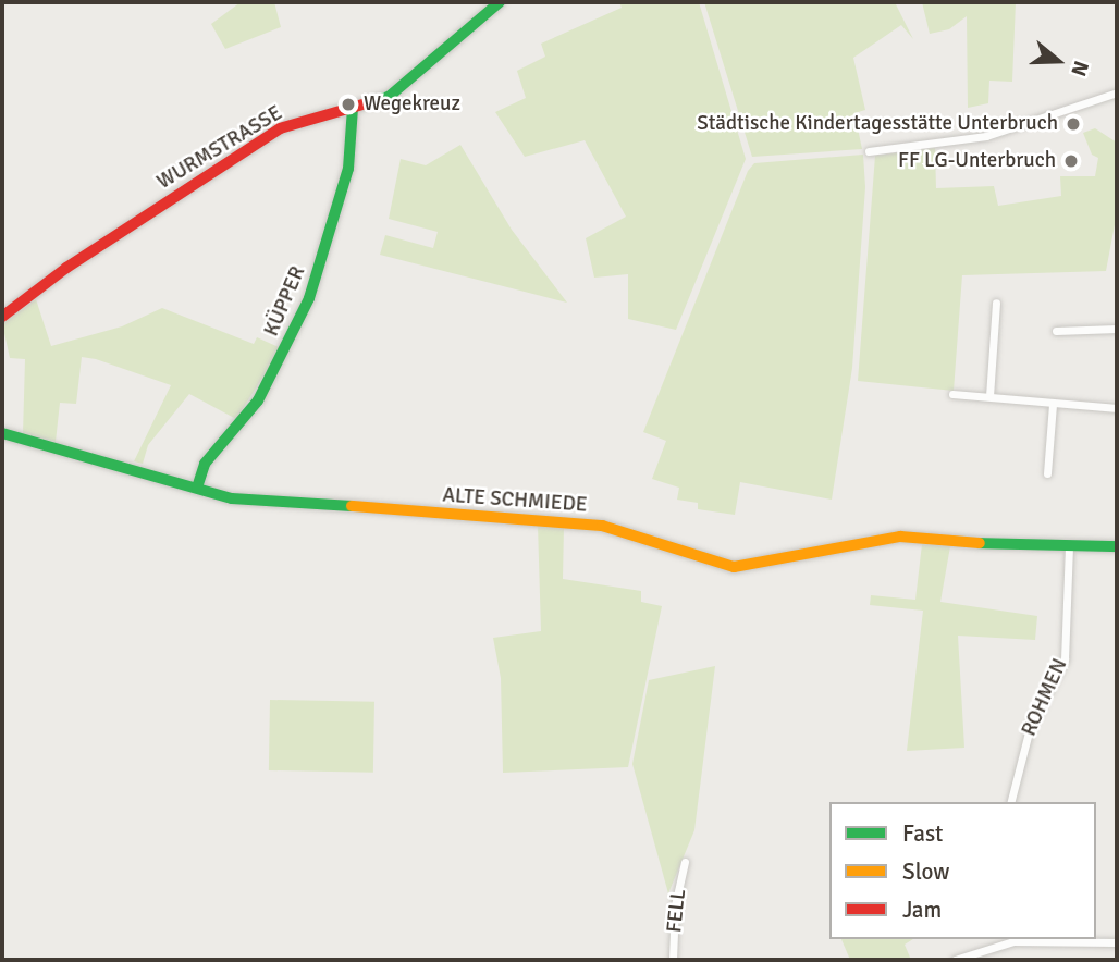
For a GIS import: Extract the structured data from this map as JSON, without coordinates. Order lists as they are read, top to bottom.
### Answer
{
  "streets": {
    "street": [
      "WURMSTRASSE",
      "KÜPPER",
      "ALTE SCHMIEDE",
      "ROHMEN",
      "FELL"
    ]
  },
  "crossings": [
    ["WURMSTRASSE", "KÜPPER"],
    ["KÜPPER", "ALTE SCHMIEDE"],
    ["ALTE SCHMIEDE", "ROHMEN"]
  ],
  "places": ["Wegekreuz", "Städtische Kindertagesstätte Unterbruch", "FF LG-Unterbruch"],
  "legend": ["Fast", "Slow", "Jam"],
  "north": "right"
}
